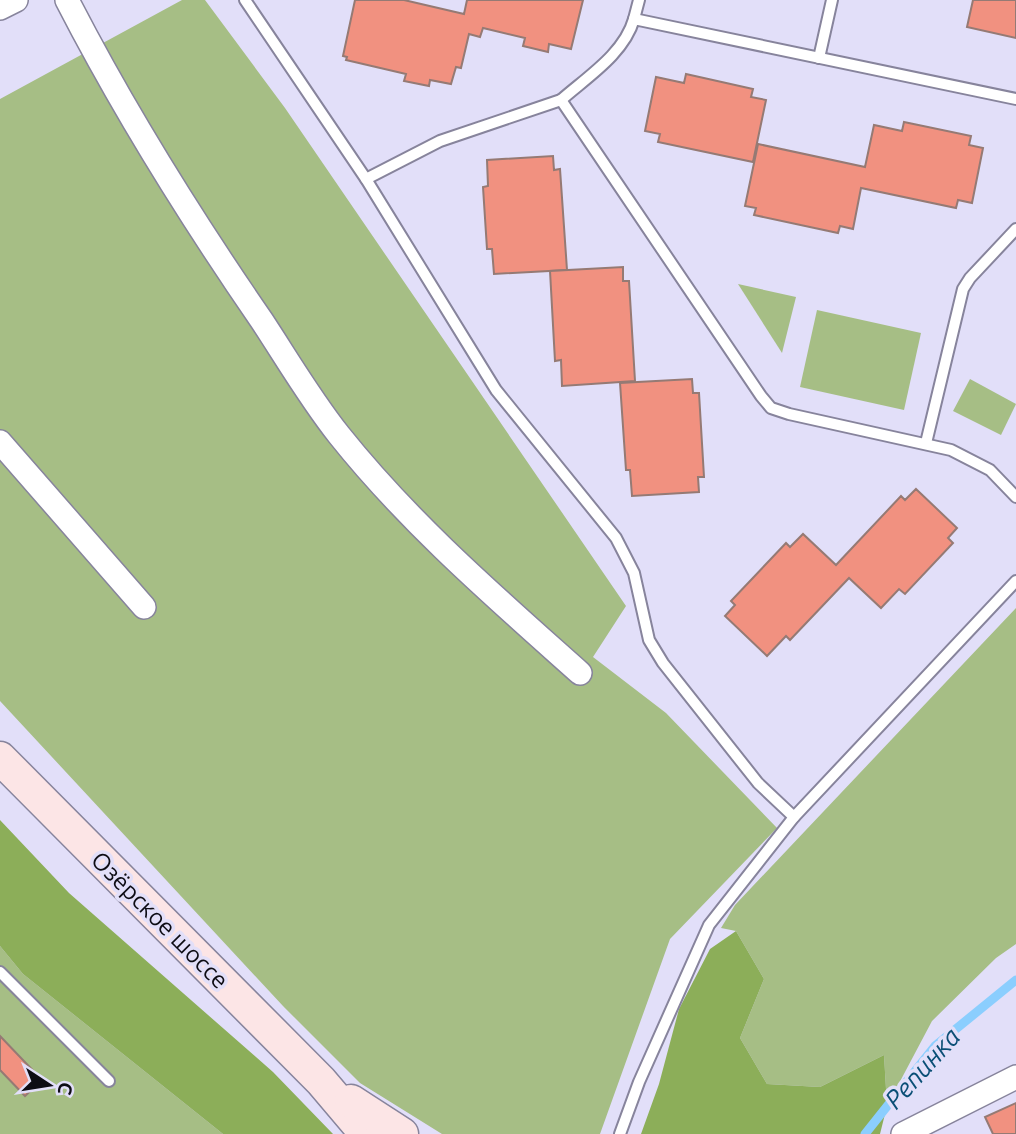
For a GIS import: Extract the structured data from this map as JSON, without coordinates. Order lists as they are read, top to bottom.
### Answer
{
  "streets": {
    "main road": ["Озёрское шоссе"]
  },
  "water": ["Репинка"],
  "north": "right"
}
